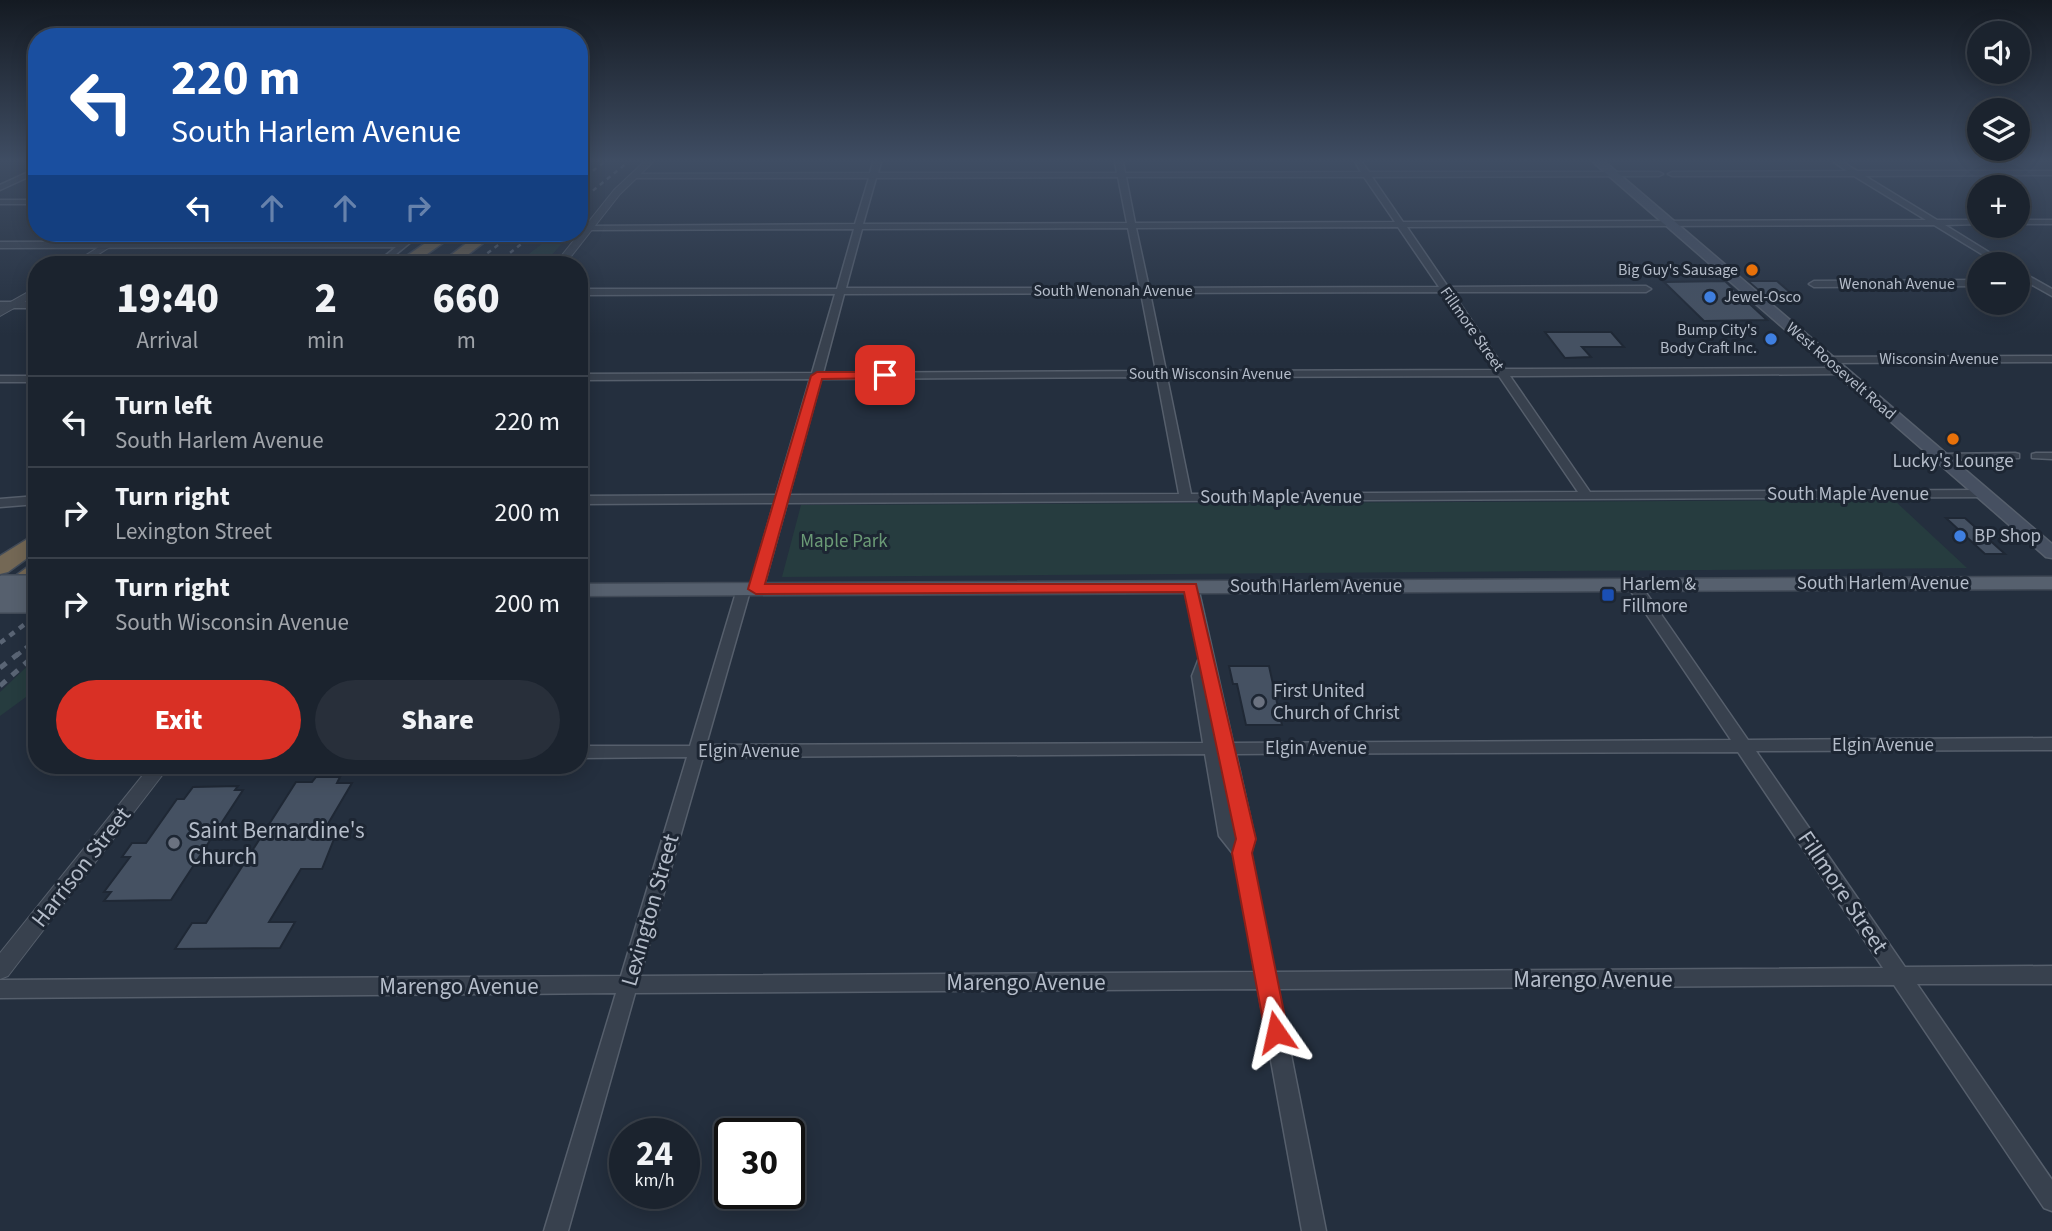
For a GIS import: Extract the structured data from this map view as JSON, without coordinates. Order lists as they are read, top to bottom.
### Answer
{
  "streets": {
    "main road": ["West Roosevelt Road", "South Harlem Avenue"],
    "street": [
      "Wenonah Avenue",
      "South Wenonah Avenue",
      "Fillmore Street",
      "Wisconsin Avenue",
      "South Wisconsin Avenue",
      "South Maple Avenue",
      "Elgin Avenue",
      "Harrison Street",
      "Lexington Street",
      "Marengo Avenue"
    ]
  },
  "crossings": [
    ["South Wenonah Avenue", "Fillmore Street"],
    ["South Wenonah Avenue", "Lexington Street"],
    ["Fillmore Street", "South Wisconsin Avenue"],
    ["Fillmore Street", "South Maple Avenue"],
    ["Fillmore Street", "South Harlem Avenue"],
    ["Fillmore Street", "Elgin Avenue"],
    ["Fillmore Street", "Marengo Avenue"],
    ["Wisconsin Avenue", "West Roosevelt Road"],
    ["West Roosevelt Road", "South Wisconsin Avenue"],
    ["West Roosevelt Road", "South Maple Avenue"],
    ["South Wisconsin Avenue", "Lexington Street"],
    ["South Maple Avenue", "Lexington Street"],
    ["South Harlem Avenue", "Lexington Street"],
    ["Elgin Avenue", "Lexington Street"],
    ["Lexington Street", "Marengo Avenue"]
  ],
  "parks": ["Maple Park"],
  "places": {
    "other": [
      "Big Guy's Sausage",
      "Jewel-Osco",
      "Bump City's Body Craft Inc.",
      "Lucky's Lounge",
      "BP Shop",
      "First United Church of Christ",
      "Saint Bernardine's Church"
    ],
    "transit": ["Harlem & Fillmore"]
  },
  "page": {
    "map_buttons": ["+", "−"],
    "turn": ["220 m", "South Harlem Avenue"],
    "eta": [
      "19:40",
      "Arrival",
      "2",
      "min",
      "660",
      "m"
    ],
    "list": [
      {
        "name": "Turn left",
        "note": "South Harlem Avenue",
        "value": "220 m"
      },
      {
        "name": "Turn right",
        "note": "Lexington Street",
        "value": "200 m"
      },
      {
        "name": "Turn right",
        "note": "South Wisconsin Avenue",
        "value": "200 m"
      }
    ],
    "buttons": ["Exit", "Share"],
    "speed": "24 km/h",
    "limit": "30"
  }
}
